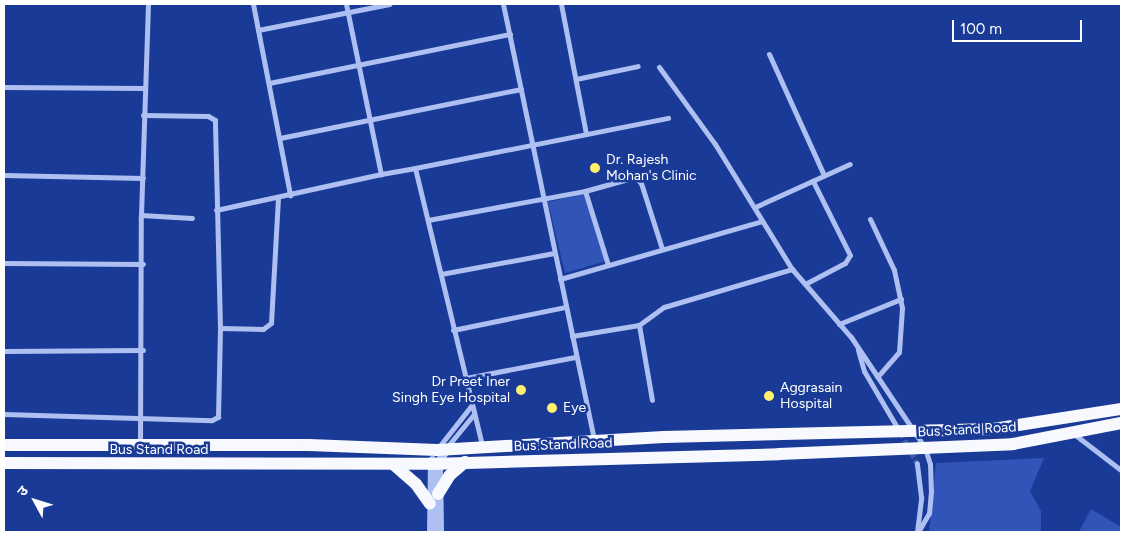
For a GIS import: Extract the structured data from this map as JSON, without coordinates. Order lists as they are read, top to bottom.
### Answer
{
  "streets": {
    "main road": ["Bus Stand Road"]
  },
  "places": [
    "Dr. Rajesh Mohan's Clinic",
    "Dr Preet Iner Singh Eye Hospital",
    "Aggrasain Hospital",
    "Eye"
  ],
  "scale_bar": "100 m",
  "north": "top left"
}
